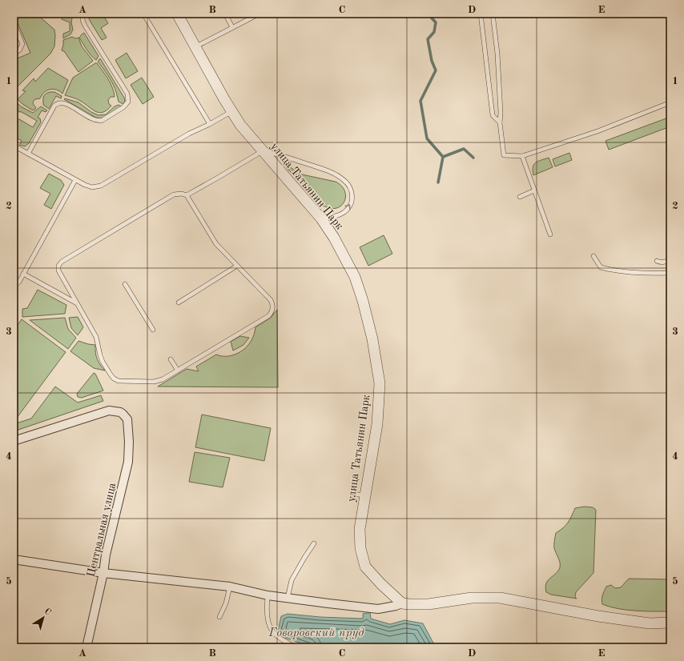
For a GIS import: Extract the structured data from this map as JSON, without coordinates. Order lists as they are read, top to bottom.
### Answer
{
  "streets": {
    "street": ["улица Татьянин Парк", "Центральная улица"]
  },
  "water": ["Говоровский пруд"],
  "north": "top right",
  "grid": {
    "columns": [
      "A",
      "B",
      "C",
      "D",
      "E"
    ],
    "rows": [
      "1",
      "2",
      "3",
      "4",
      "5"
    ]
  }
}
